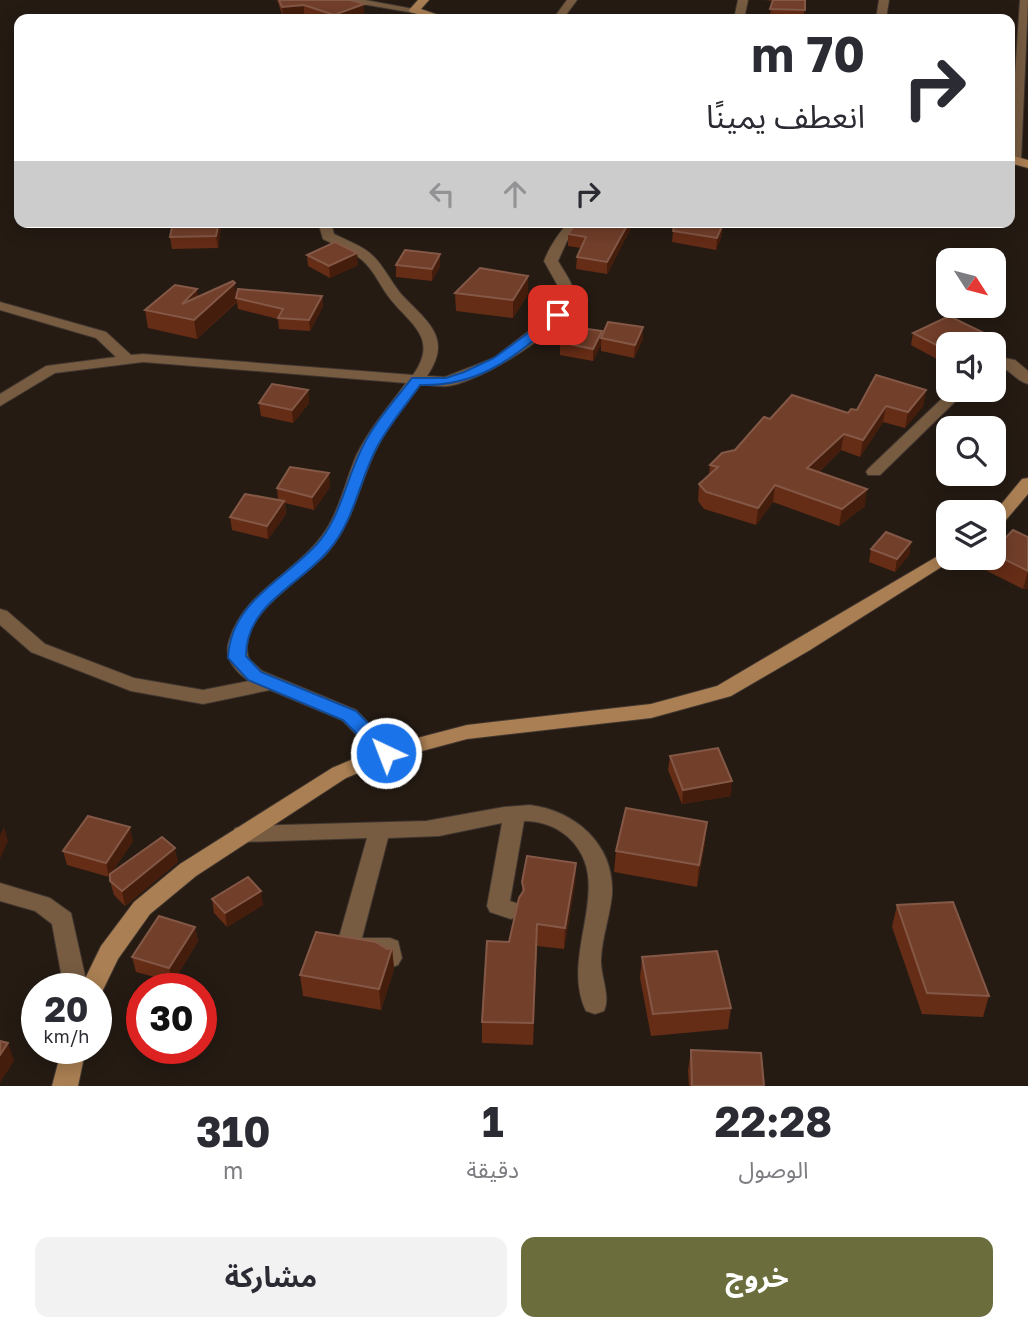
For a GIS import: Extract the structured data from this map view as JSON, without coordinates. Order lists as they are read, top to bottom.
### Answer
{
  "north": "bottom right",
  "page": {
    "turn": ["70 m", "انعطف يمينًا"],
    "speed": "20 km/h",
    "limit": "30",
    "eta": [
      "22:28",
      "الوصول",
      "1",
      "دقيقة",
      "310",
      "m"
    ],
    "buttons": ["خروج", "مشاركة"]
  }
}
